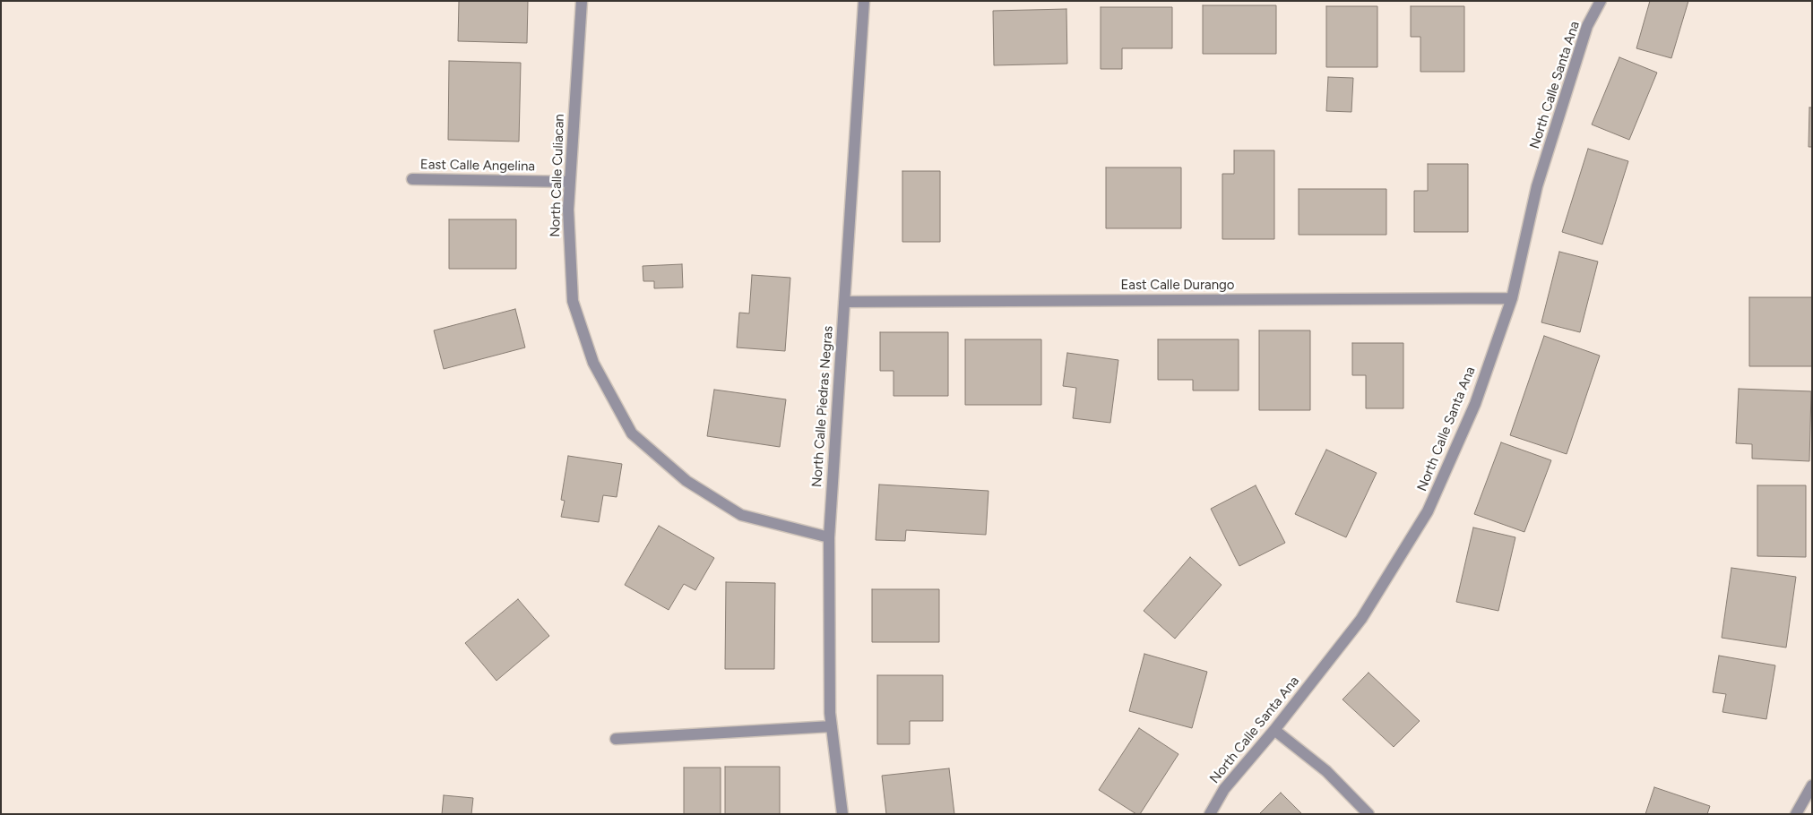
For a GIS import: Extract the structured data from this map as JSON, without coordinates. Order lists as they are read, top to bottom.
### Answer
{
  "streets": {
    "street": [
      "North Calle Santa Ana",
      "East Calle Angelina",
      "North Calle Culiacan",
      "East Calle Durango",
      "North Calle Piedras Negras"
    ]
  },
  "crossings": [
    ["North Calle Santa Ana", "East Calle Durango"],
    ["East Calle Angelina", "North Calle Culiacan"],
    ["North Calle Culiacan", "North Calle Piedras Negras"],
    ["East Calle Durango", "North Calle Piedras Negras"]
  ]
}
